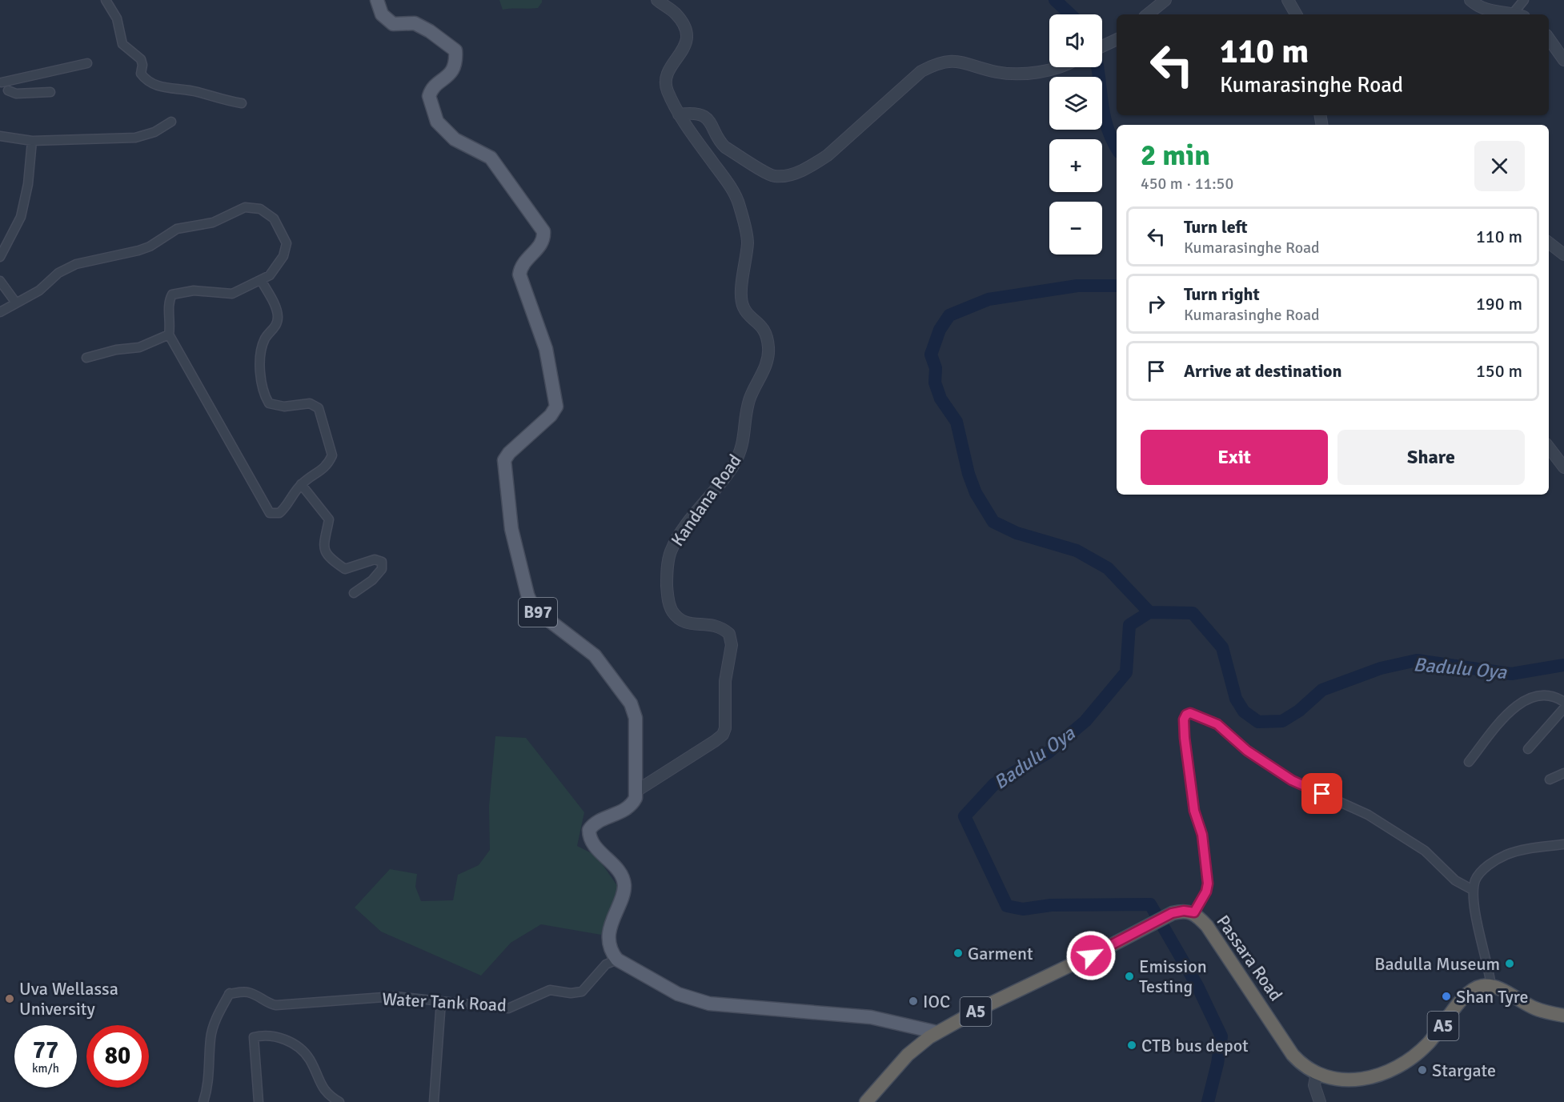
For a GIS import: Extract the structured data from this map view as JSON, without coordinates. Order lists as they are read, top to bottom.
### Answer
{
  "streets": {
    "highway": ["Passara Road", "A5"],
    "main road": ["B97"],
    "street": ["Kandana Road", "Water Tank Road"]
  },
  "crossings": [
    ["Kandana Road", "B97"]
  ],
  "water": ["Badulu Oya"],
  "places": [
    "Garment",
    "Badulla Museum",
    "Emission Testing",
    "Shan Tyre",
    "Uva Wellassa University",
    "IOC",
    "CTB bus depot",
    "Stargate"
  ],
  "page": {
    "map_buttons": ["+", "−"],
    "turn": ["110 m", "Kumarasinghe Road"],
    "heading": ["2 min", "450 m · 11:50"],
    "list": [
      {
        "name": "Turn left",
        "note": "Kumarasinghe Road",
        "value": "110 m"
      },
      {
        "name": "Turn right",
        "note": "Kumarasinghe Road",
        "value": "190 m"
      },
      {
        "name": "Arrive at destination",
        "value": "150 m"
      }
    ],
    "buttons": ["Exit", "Share"],
    "speed": "77 km/h",
    "limit": "80"
  }
}
